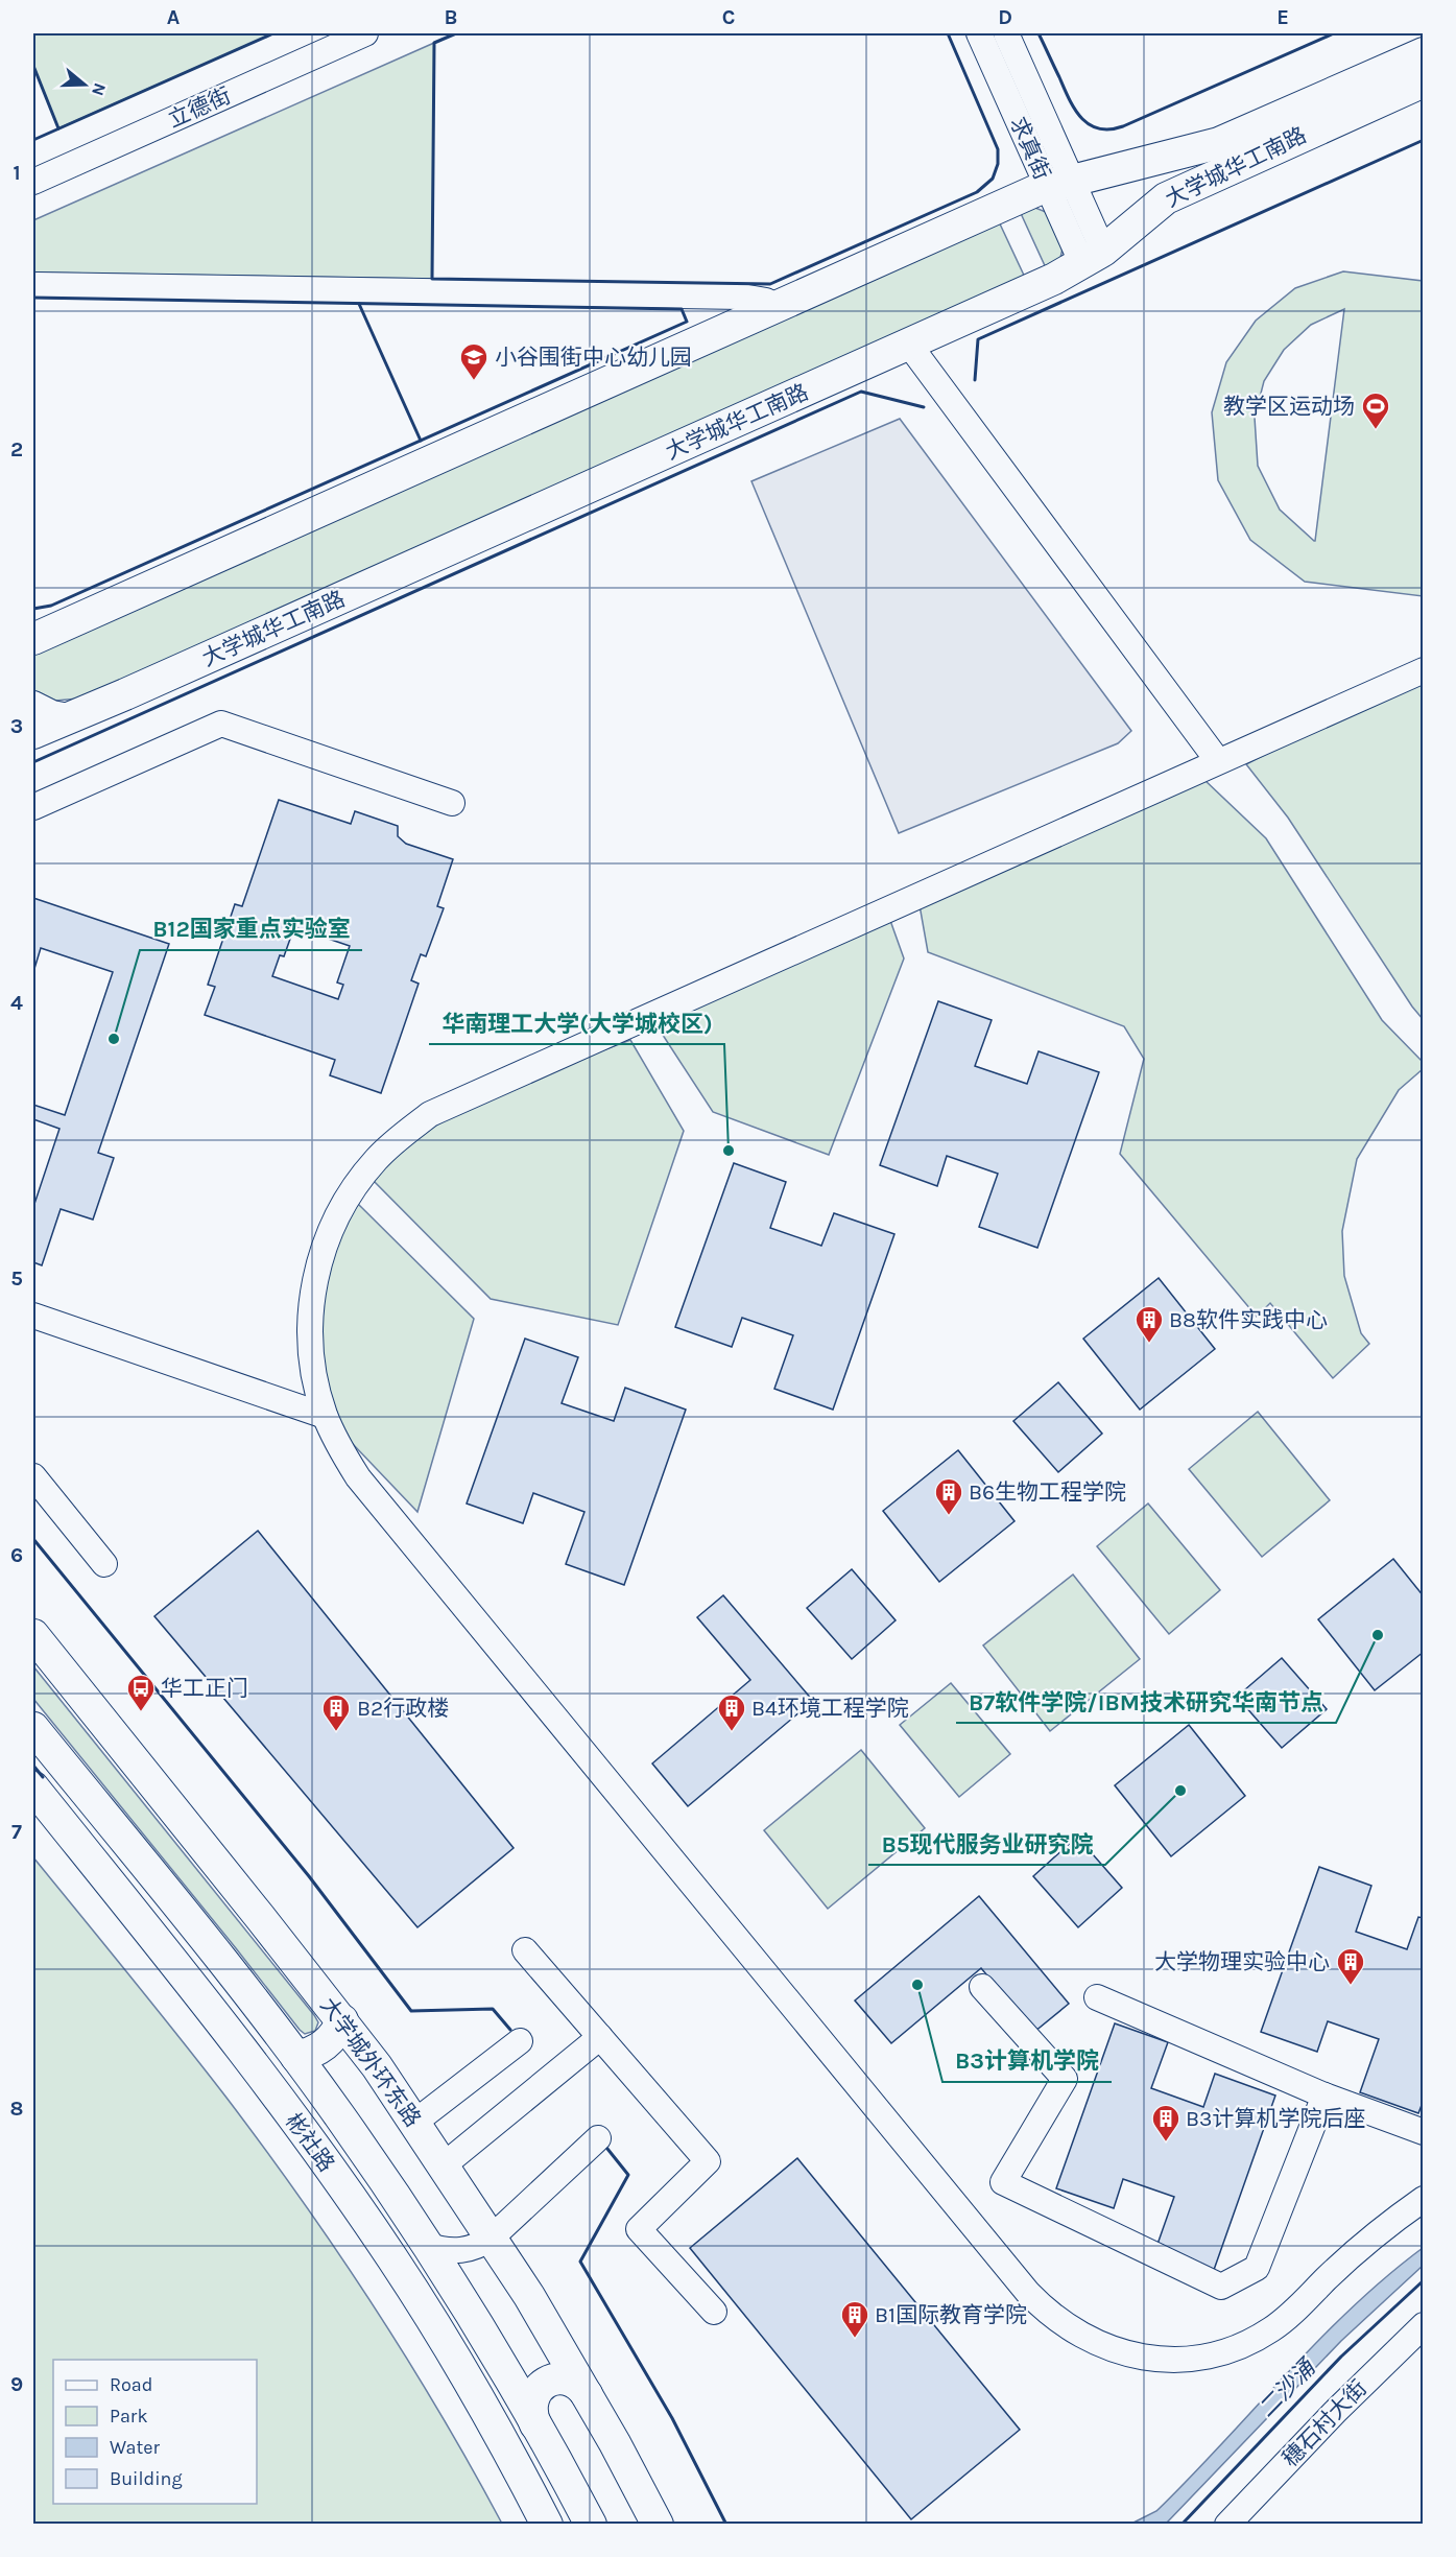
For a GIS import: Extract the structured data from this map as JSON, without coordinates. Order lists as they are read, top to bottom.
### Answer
{
  "streets": {
    "main road": ["大学城华工南路", "大学城外环东路", "彬社路"],
    "street": ["立德街", "求真街", "穗石村大街"]
  },
  "crossings": [
    ["求真街", "大学城华工南路"]
  ],
  "water": ["二沙涌"],
  "places": {
    "school or university": ["小谷围街中心幼儿园"],
    "sports": ["教学区运动场"],
    "other": [
      "B12国家重点实验室",
      "华南理工大学(大学城校区)",
      "B7软件学院/IBM技术研究华南节点",
      "B5现代服务业研究院",
      "B3计算机学院"
    ],
    "building": [
      "B8软件实践中心",
      "B6生物工程学院",
      "B2行政楼",
      "B4环境工程学院",
      "大学物理实验中心",
      "B3计算机学院后座",
      "B1国际教育学院"
    ],
    "bus stop": ["华工正门"]
  },
  "legend": [
    "Road",
    "Park",
    "Water",
    "Building"
  ],
  "north": "right",
  "grid": {
    "columns": [
      "A",
      "B",
      "C",
      "D",
      "E"
    ],
    "rows": [
      "1",
      "2",
      "3",
      "4",
      "5",
      "6",
      "7",
      "8",
      "9"
    ]
  }
}
